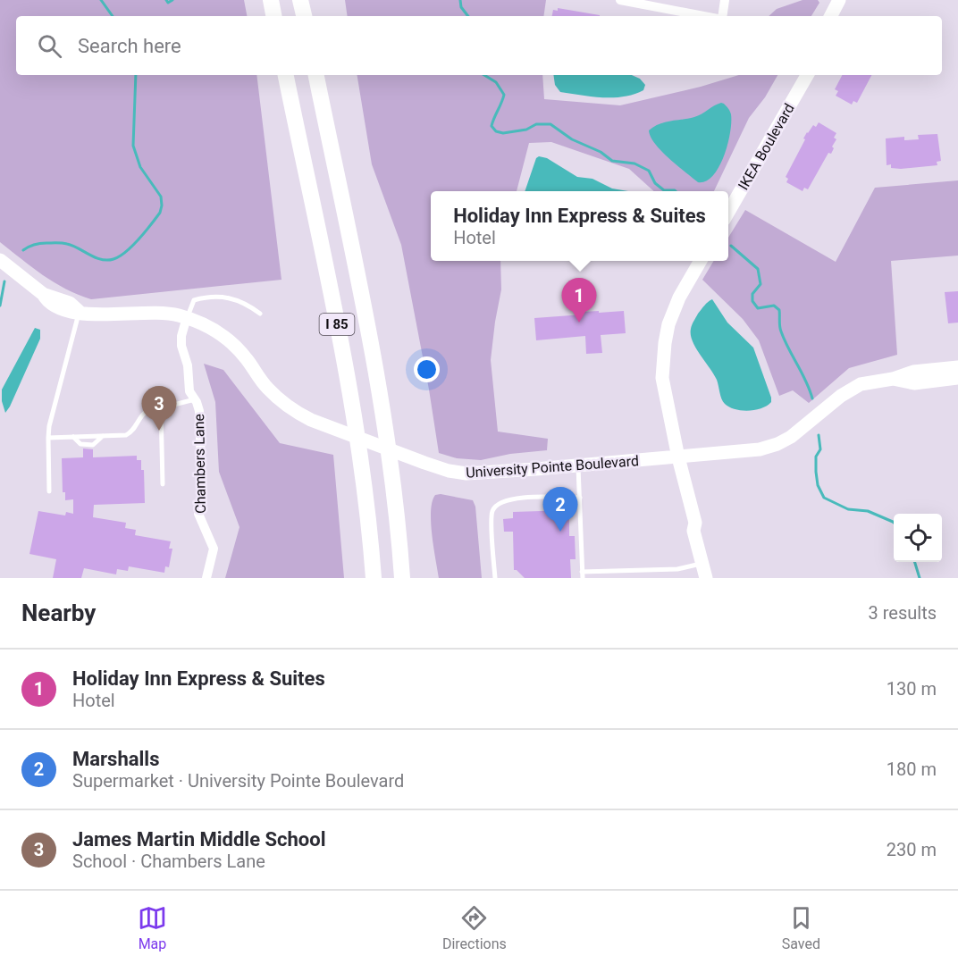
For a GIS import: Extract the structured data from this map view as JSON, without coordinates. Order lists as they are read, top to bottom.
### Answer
{
  "streets": {
    "highway": ["I 85"],
    "street": ["IKEA Boulevard", "Chambers Lane", "University Pointe Boulevard"]
  },
  "crossings": [
    ["Chambers Lane", "University Pointe Boulevard"]
  ],
  "page": {
    "search": "Search here",
    "popup": ["Holiday Inn Express & Suites", "Hotel"],
    "pins": ["1", "3", "2"],
    "heading": ["Nearby", "3 results"],
    "list": [
      {
        "mark": "1",
        "name": "Holiday Inn Express & Suites",
        "note": "Hotel",
        "value": "130 m"
      },
      {
        "mark": "2",
        "name": "Marshalls",
        "note": "Supermarket · University Pointe Boulevard",
        "value": "180 m"
      },
      {
        "mark": "3",
        "name": "James Martin Middle School",
        "note": "School · Chambers Lane",
        "value": "230 m"
      }
    ],
    "nav": ["Map", "Directions", "Saved"]
  }
}
